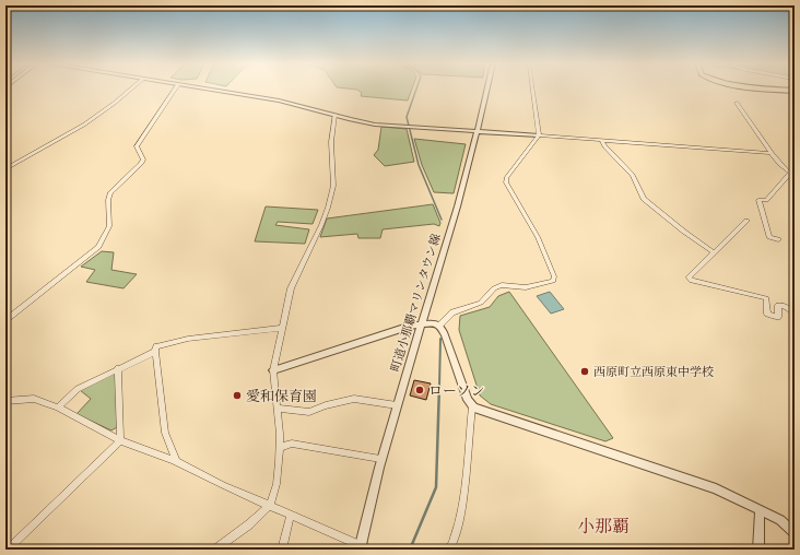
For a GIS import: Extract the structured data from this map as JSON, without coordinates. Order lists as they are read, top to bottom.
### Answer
{
  "streets": {
    "street": ["町道小那覇マリンタウン線"]
  },
  "districts": ["小那覇"],
  "places": ["西原町立西原東中学校", "ローソン", "愛和保育園"]
}
